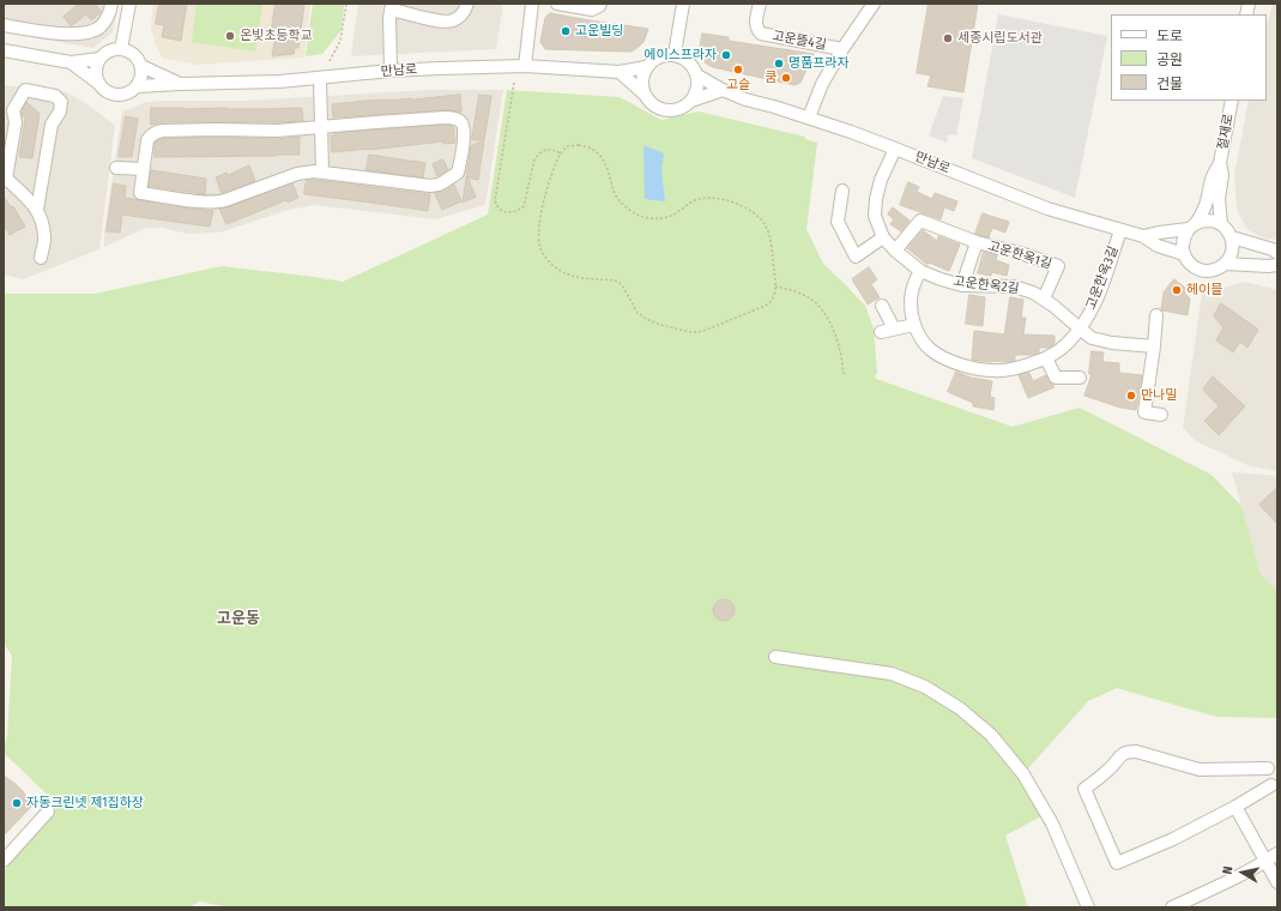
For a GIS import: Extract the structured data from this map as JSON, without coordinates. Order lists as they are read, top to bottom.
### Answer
{
  "streets": {
    "street": [
      "고운뜰4길",
      "만남로",
      "절재로",
      "고운한옥1길",
      "고운한옥3길",
      "고운한옥2길"
    ]
  },
  "crossings": [
    ["만남로", "고운한옥3길"],
    ["만남로", "고운한옥2길"],
    ["고운한옥1길", "고운한옥2길"],
    ["고운한옥3길", "고운한옥2길"]
  ],
  "districts": ["고운동"],
  "places": [
    "고운빌딩",
    "온빛초등학교",
    "세종시립도서관",
    "에이스프라자",
    "명품프라자",
    "고슬",
    "쿰",
    "헤이믈",
    "만나밀",
    "자동크린넷 제1집하장"
  ],
  "legend": ["도로", "공원", "건물"],
  "north": "left"
}
